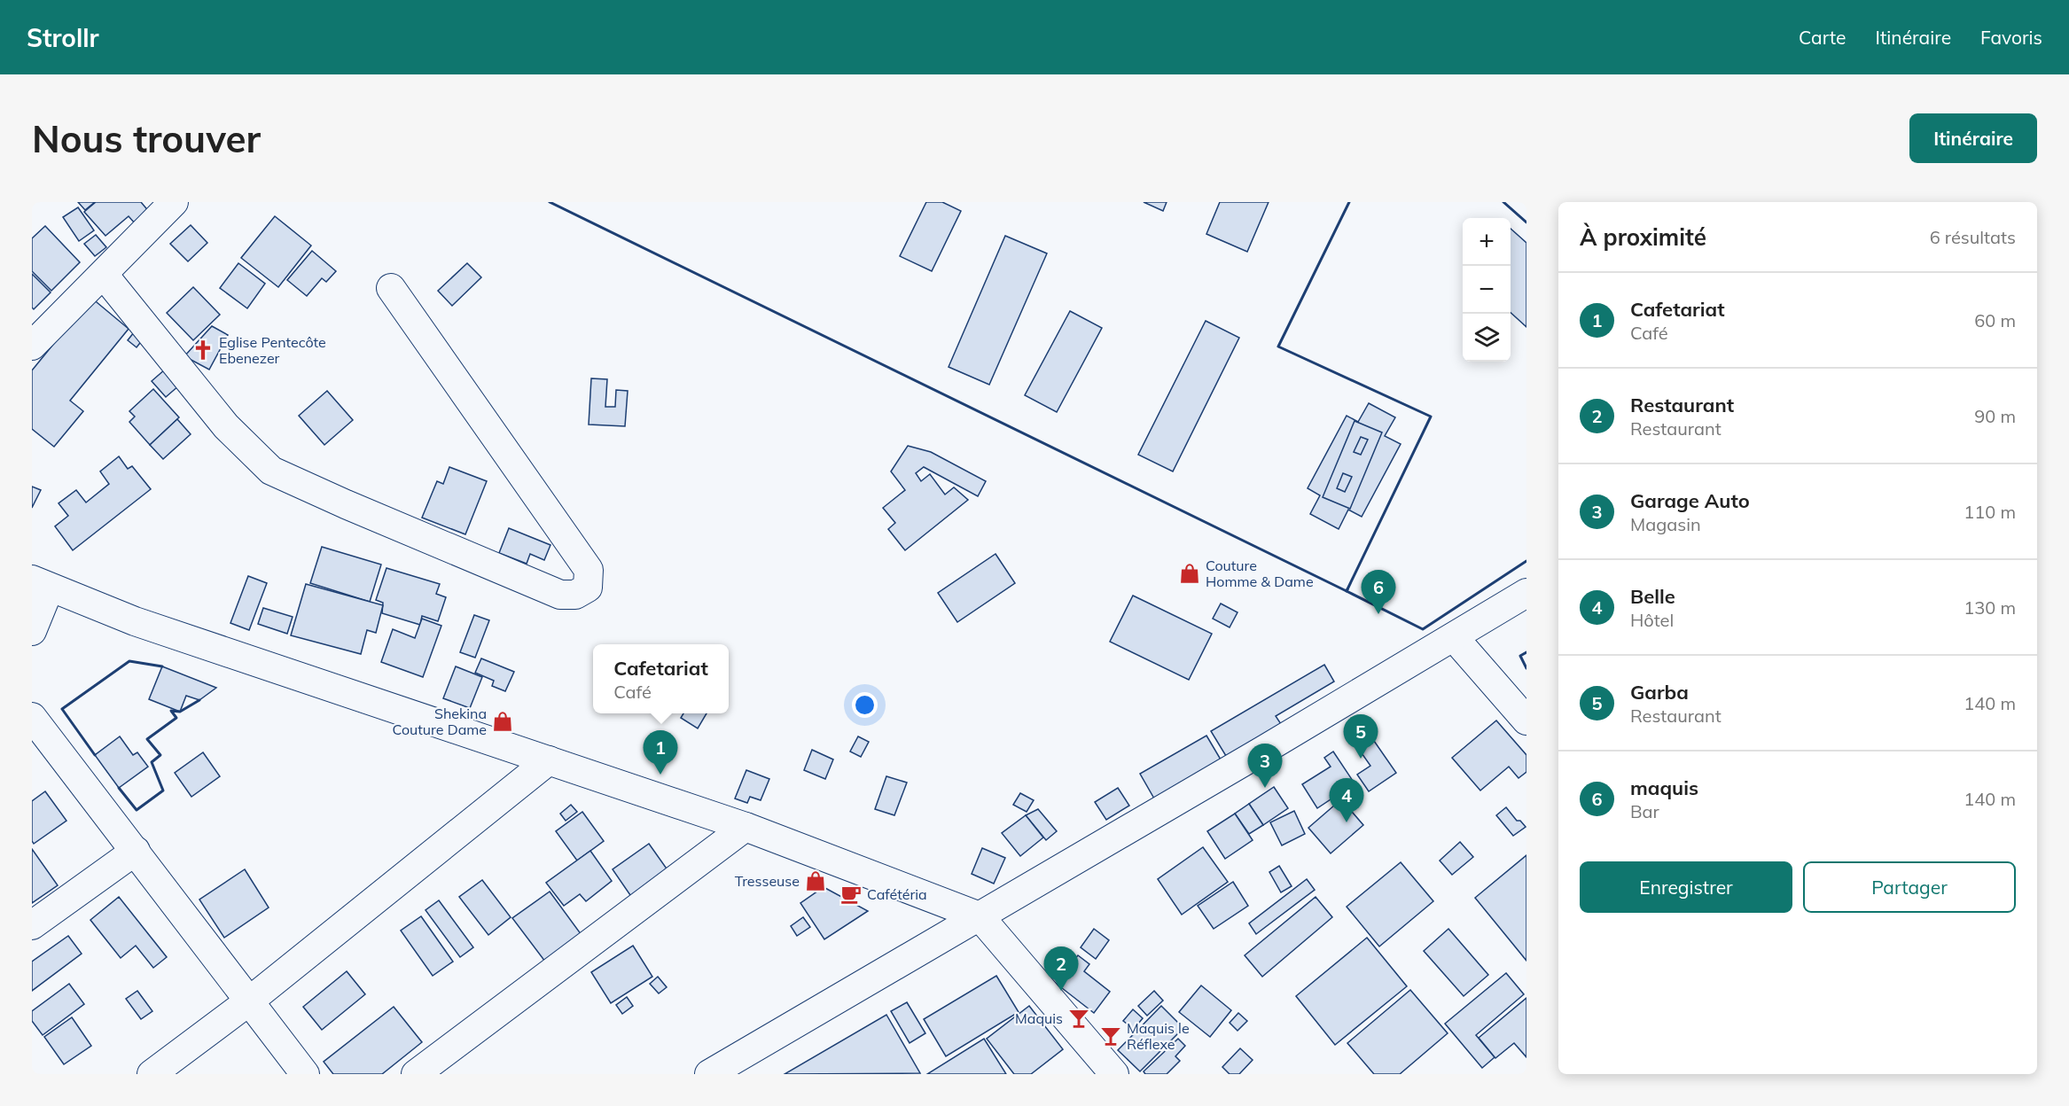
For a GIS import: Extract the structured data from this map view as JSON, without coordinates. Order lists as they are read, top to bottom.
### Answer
{
  "places": {
    "church": ["Eglise Pentecôte Ebenezer"],
    "shop": ["Couture Homme & Dame", "Shekina Couture Dame", "Tresseuse"],
    "cafe": ["Cafétéria"],
    "bar": ["Maquis", "Maquis le Réflexe"]
  },
  "page": {
    "header": "Strollr",
    "nav": ["Carte", "Itinéraire", "Favoris"],
    "buttons": [
      "Itinéraire",
      ["Enregistrer", "Partager"]
    ],
    "title": "Nous trouver",
    "heading": ["À proximité", "6 résultats"],
    "map_buttons": ["+", "−"],
    "list": [
      {
        "mark": "1",
        "name": "Cafetariat",
        "note": "Café",
        "value": "60 m"
      },
      {
        "mark": "2",
        "name": "Restaurant",
        "note": "Restaurant",
        "value": "90 m"
      },
      {
        "mark": "3",
        "name": "Garage Auto",
        "note": "Magasin",
        "value": "110 m"
      },
      {
        "mark": "4",
        "name": "Belle",
        "note": "Hôtel",
        "value": "130 m"
      },
      {
        "mark": "5",
        "name": "Garba",
        "note": "Restaurant",
        "value": "140 m"
      },
      {
        "mark": "6",
        "name": "maquis",
        "note": "Bar",
        "value": "140 m"
      }
    ],
    "pins": [
      "6",
      "5",
      "1",
      "3",
      "4",
      "2"
    ],
    "popup": ["Cafetariat", "Café"]
  }
}
